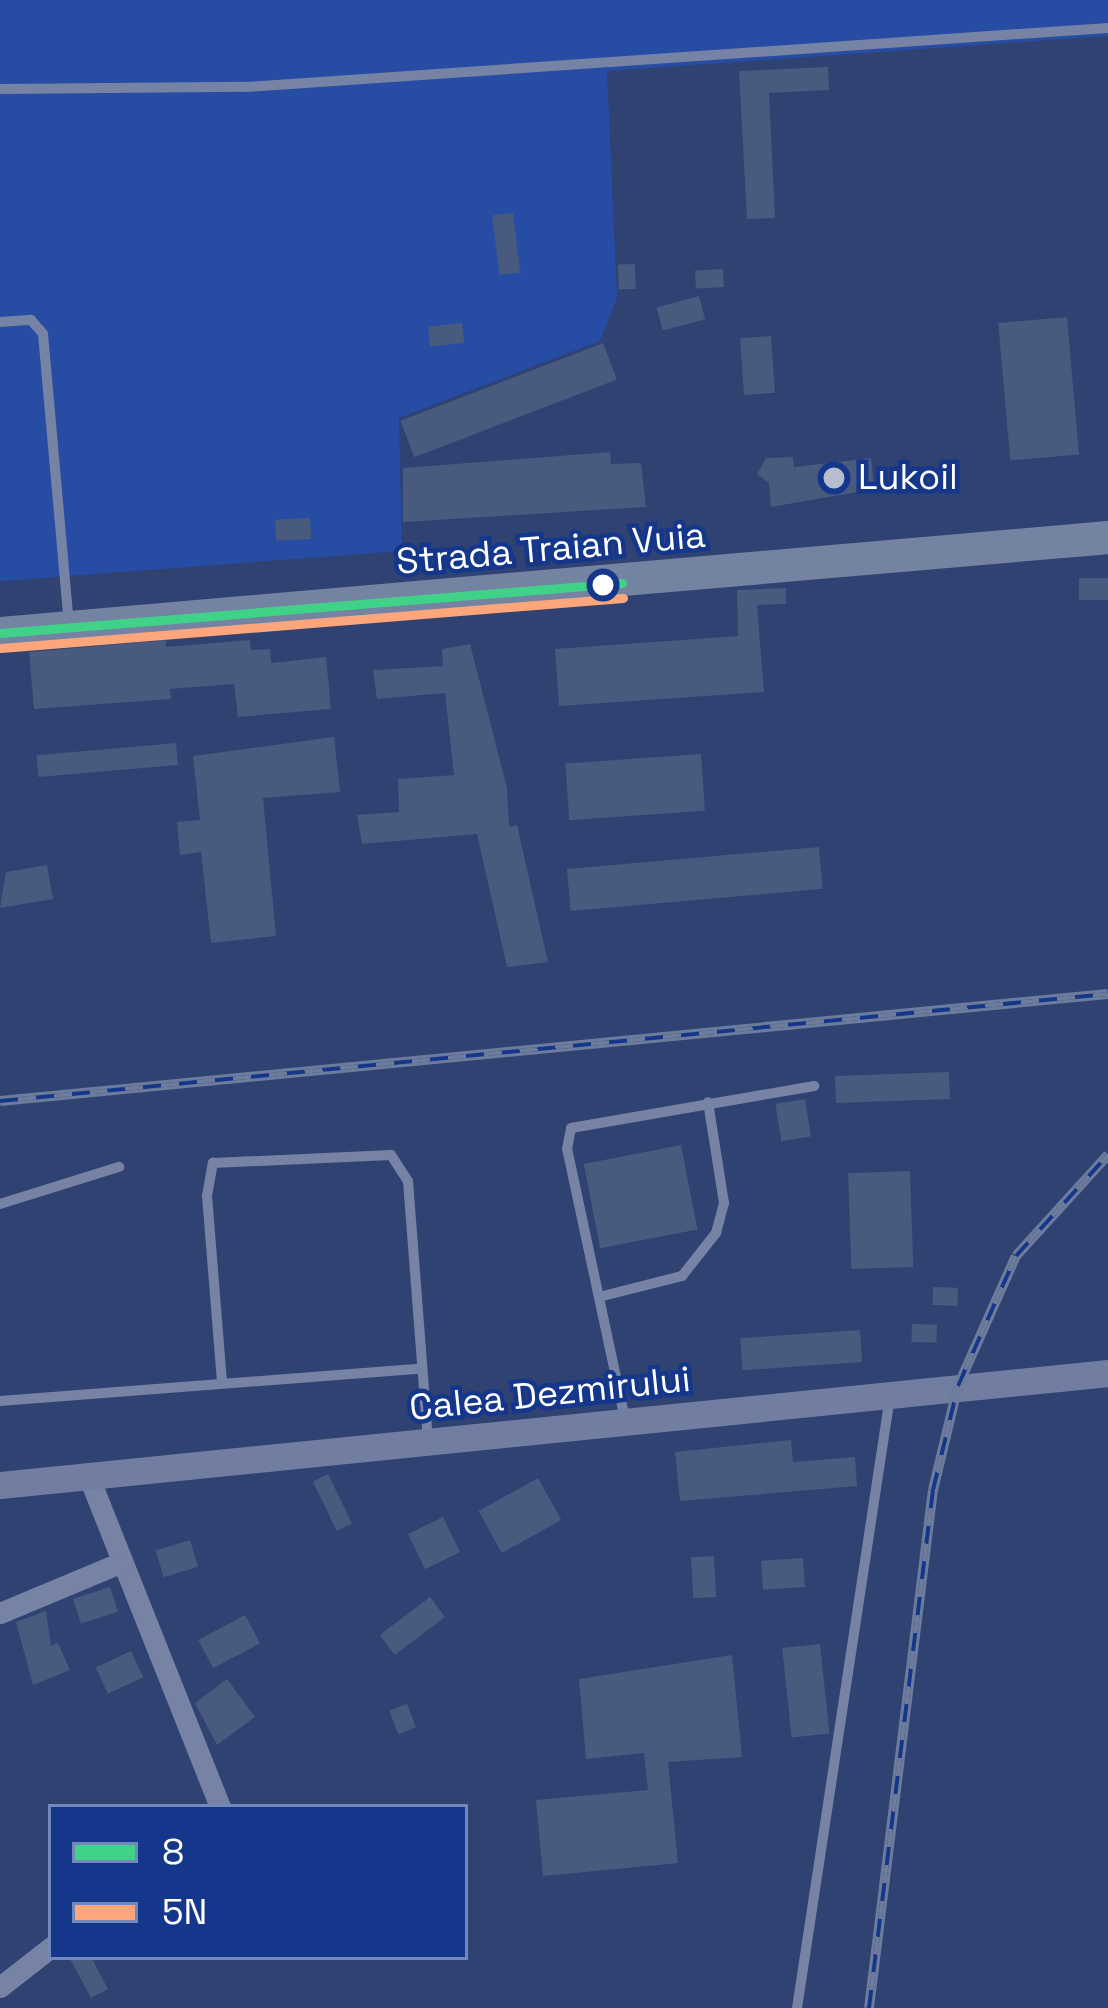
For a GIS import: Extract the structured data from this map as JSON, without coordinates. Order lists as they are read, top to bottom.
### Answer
{
  "streets": {
    "main road": ["Strada Traian Vuia", "Calea Dezmirului"]
  },
  "places": ["Lukoil"],
  "lines": ["transit line 8", "transit line 5N"],
  "legend": ["8", "5N"]
}
